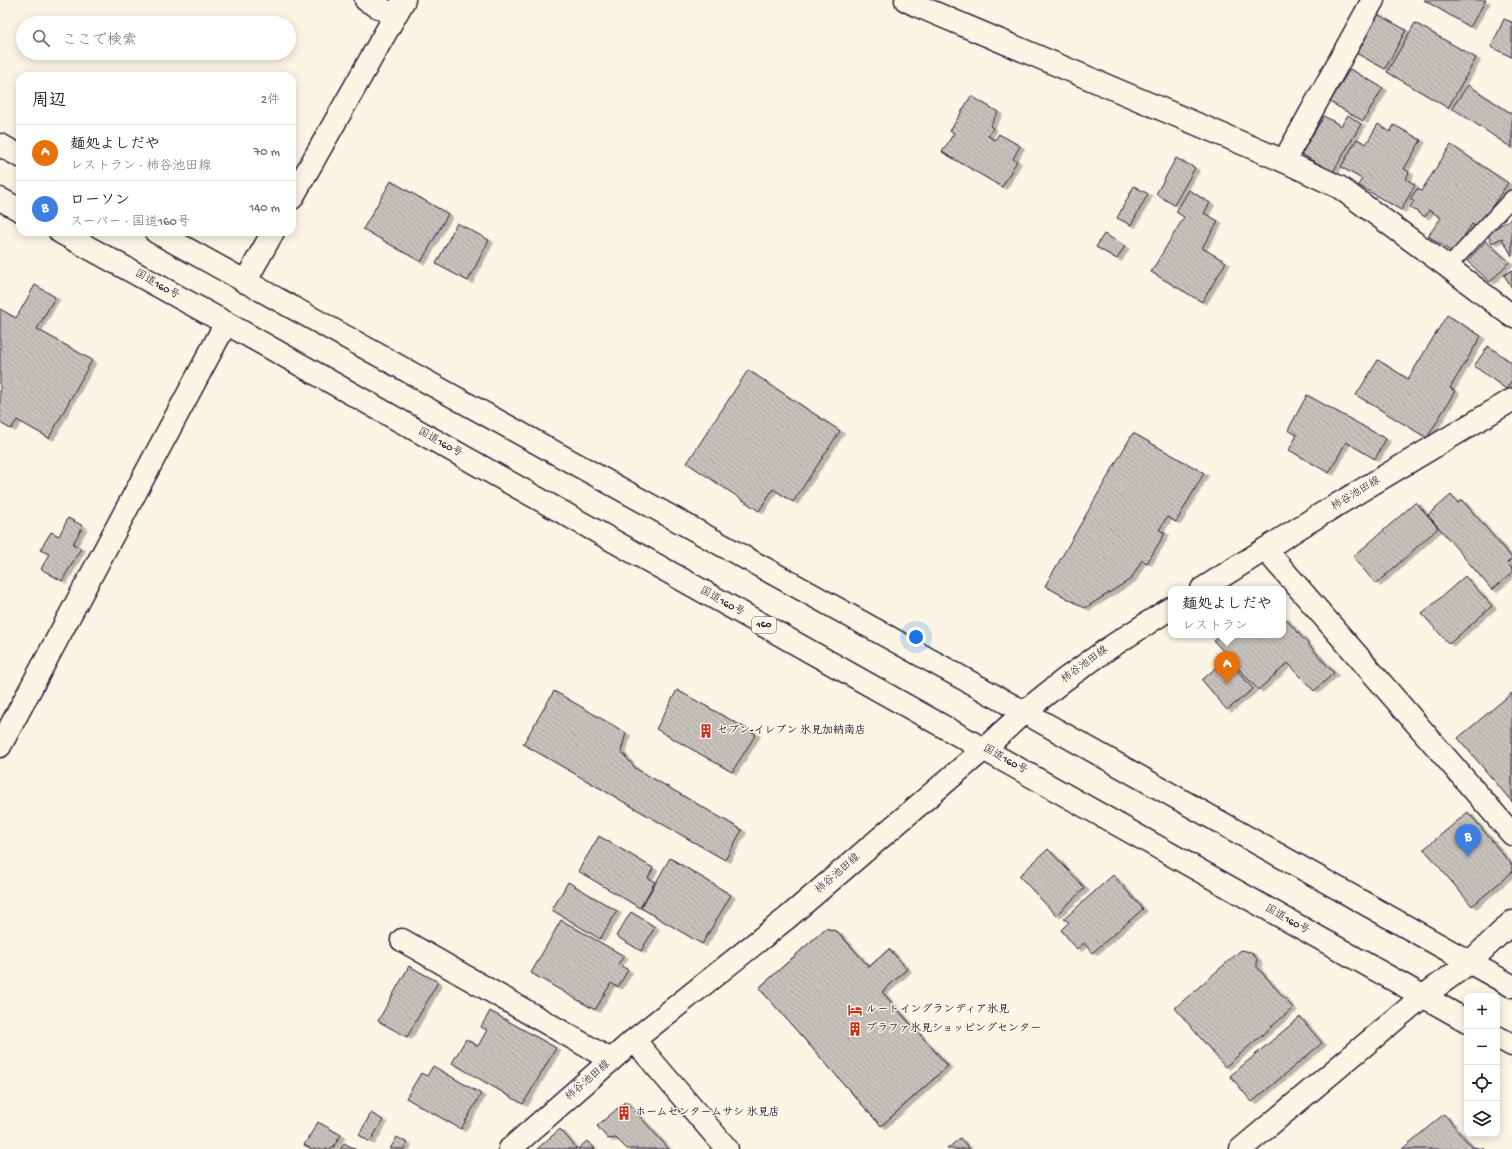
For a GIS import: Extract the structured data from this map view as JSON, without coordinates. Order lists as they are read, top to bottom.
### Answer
{
  "streets": {
    "main road": ["国道160号", "柿谷池田線", "160"]
  },
  "crossings": [
    ["国道160号", "柿谷池田線"]
  ],
  "places": {
    "building": ["セブン-イレブン 氷見加納南店", "プラファ氷見ショッピングセンター", "ホームセンタームサシ 氷見店"],
    "hotel": ["ルートイングランディア氷見"]
  },
  "page": {
    "search": "ここで検索",
    "heading": ["周辺", "2件"],
    "list": [
      {
        "mark": "A",
        "name": "麺処よしだや",
        "note": "レストラン · 柿谷池田線",
        "value": "70 m"
      },
      {
        "mark": "B",
        "name": "ローソン",
        "note": "スーパー · 国道160号",
        "value": "140 m"
      }
    ],
    "popup": ["麺処よしだや", "レストラン"],
    "pins": ["A", "B"],
    "map_buttons": ["+", "−"]
  }
}
